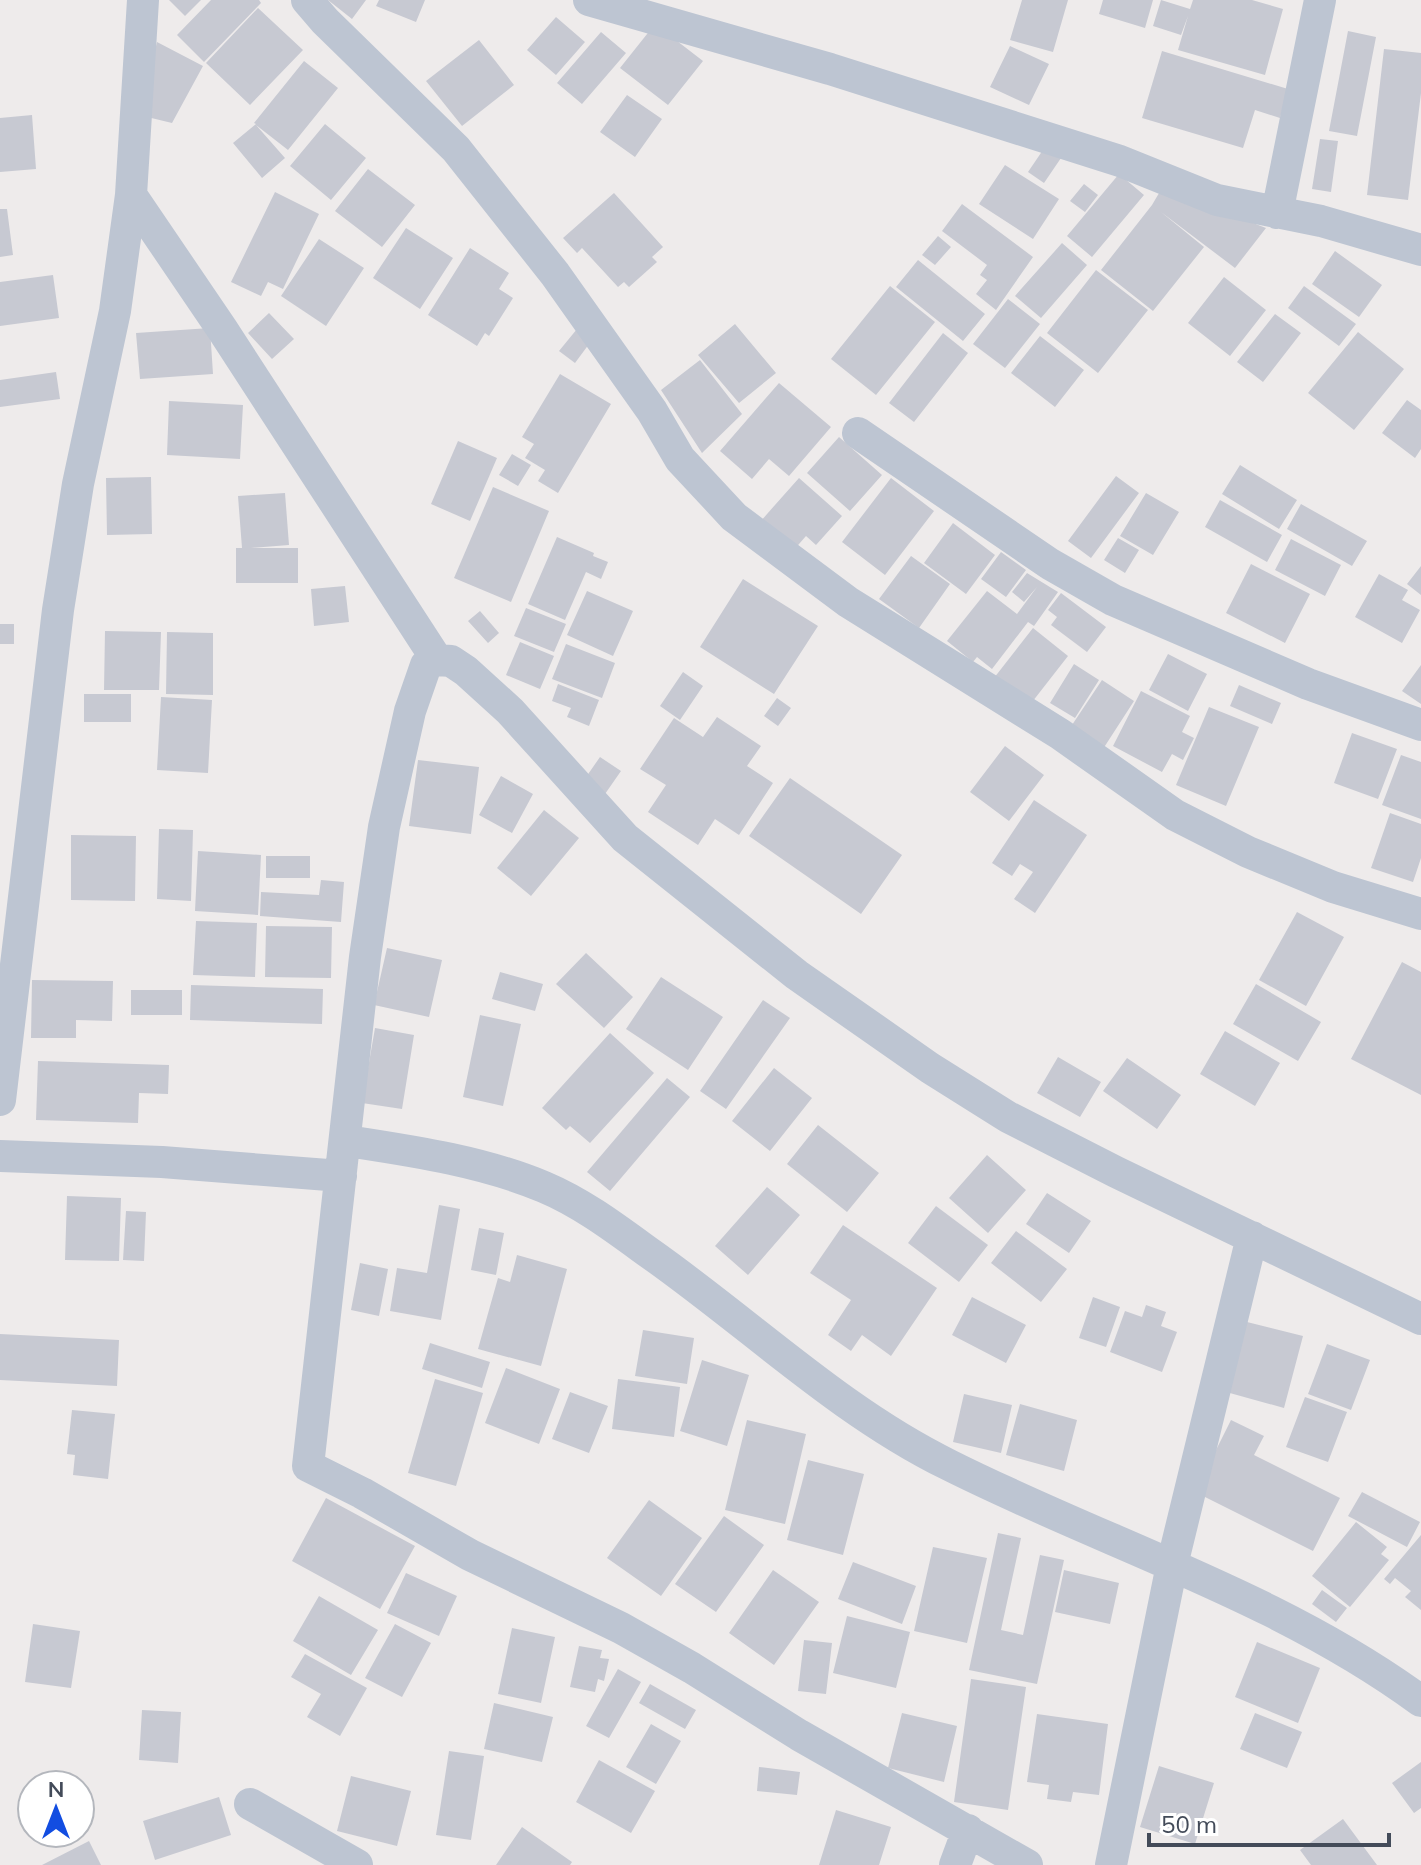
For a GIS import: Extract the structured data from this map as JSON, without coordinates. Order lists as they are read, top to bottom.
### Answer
{
  "scale_bar": "50 m",
  "north": "top"
}
